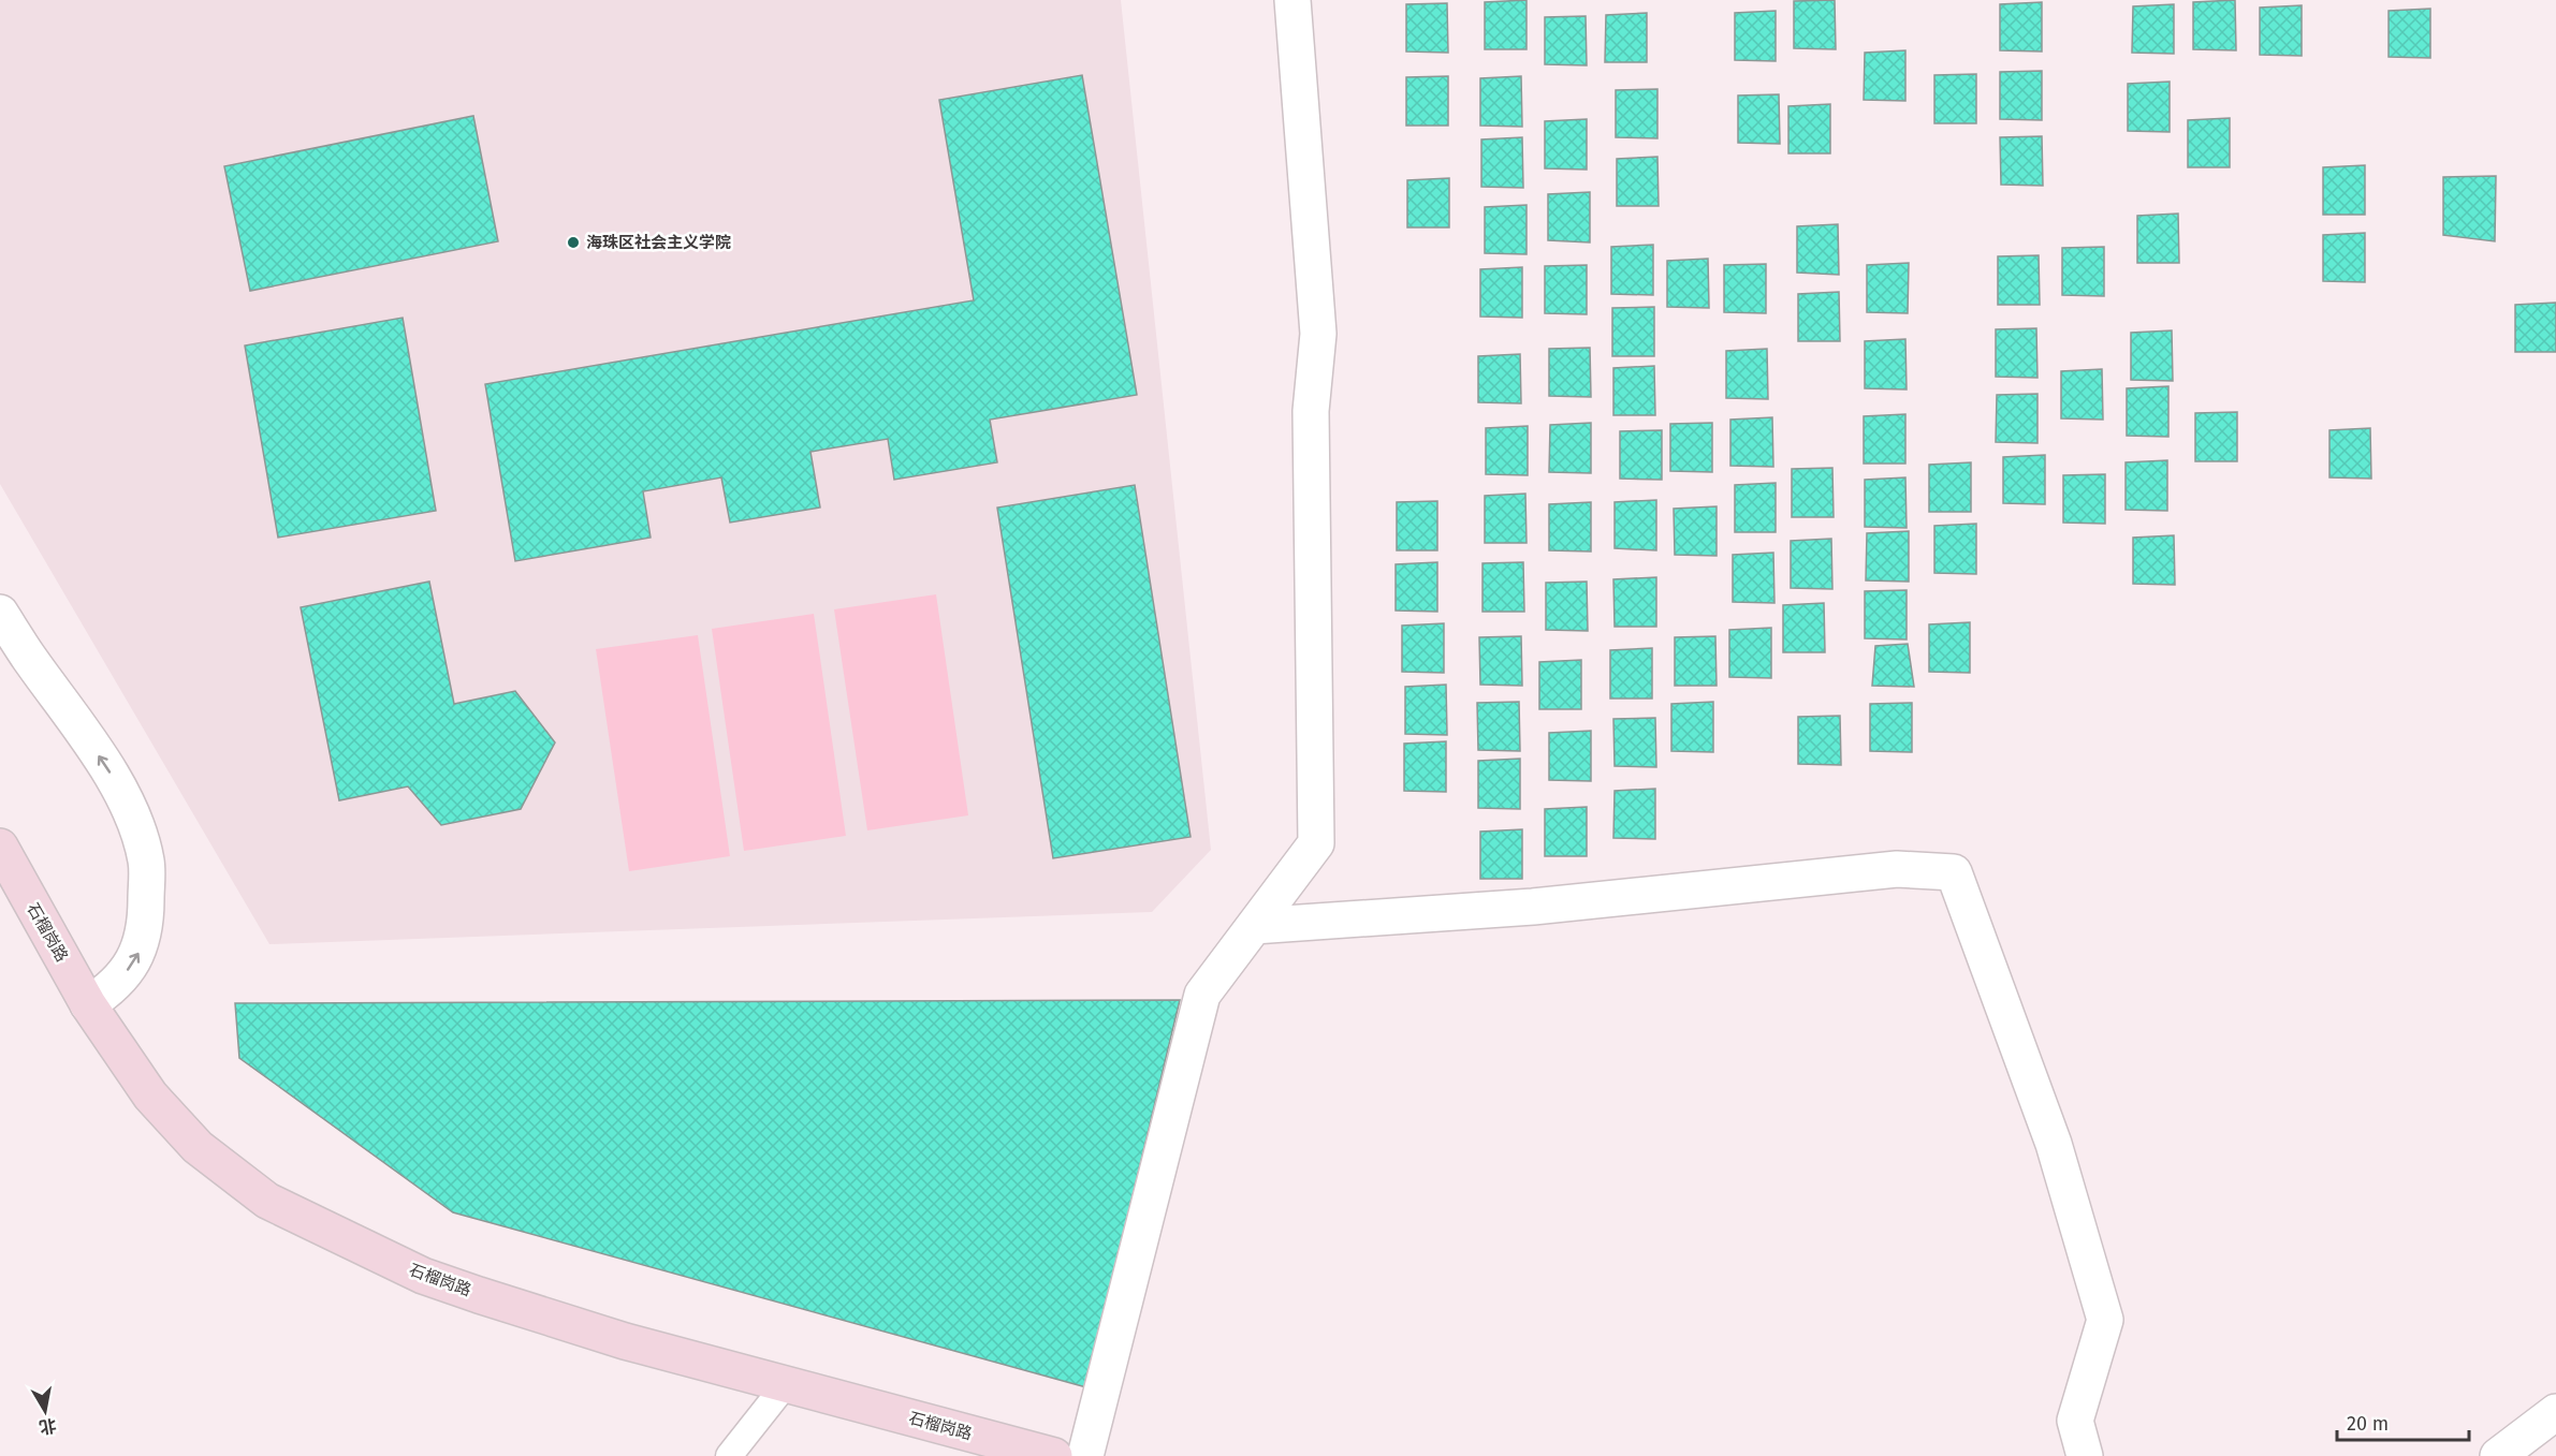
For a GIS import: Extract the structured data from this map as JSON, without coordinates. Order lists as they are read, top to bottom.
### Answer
{
  "streets": {
    "main road": ["石榴岗路"]
  },
  "places": ["海珠区社会主义学院"],
  "scale_bar": "20 m",
  "north": "bottom"
}
